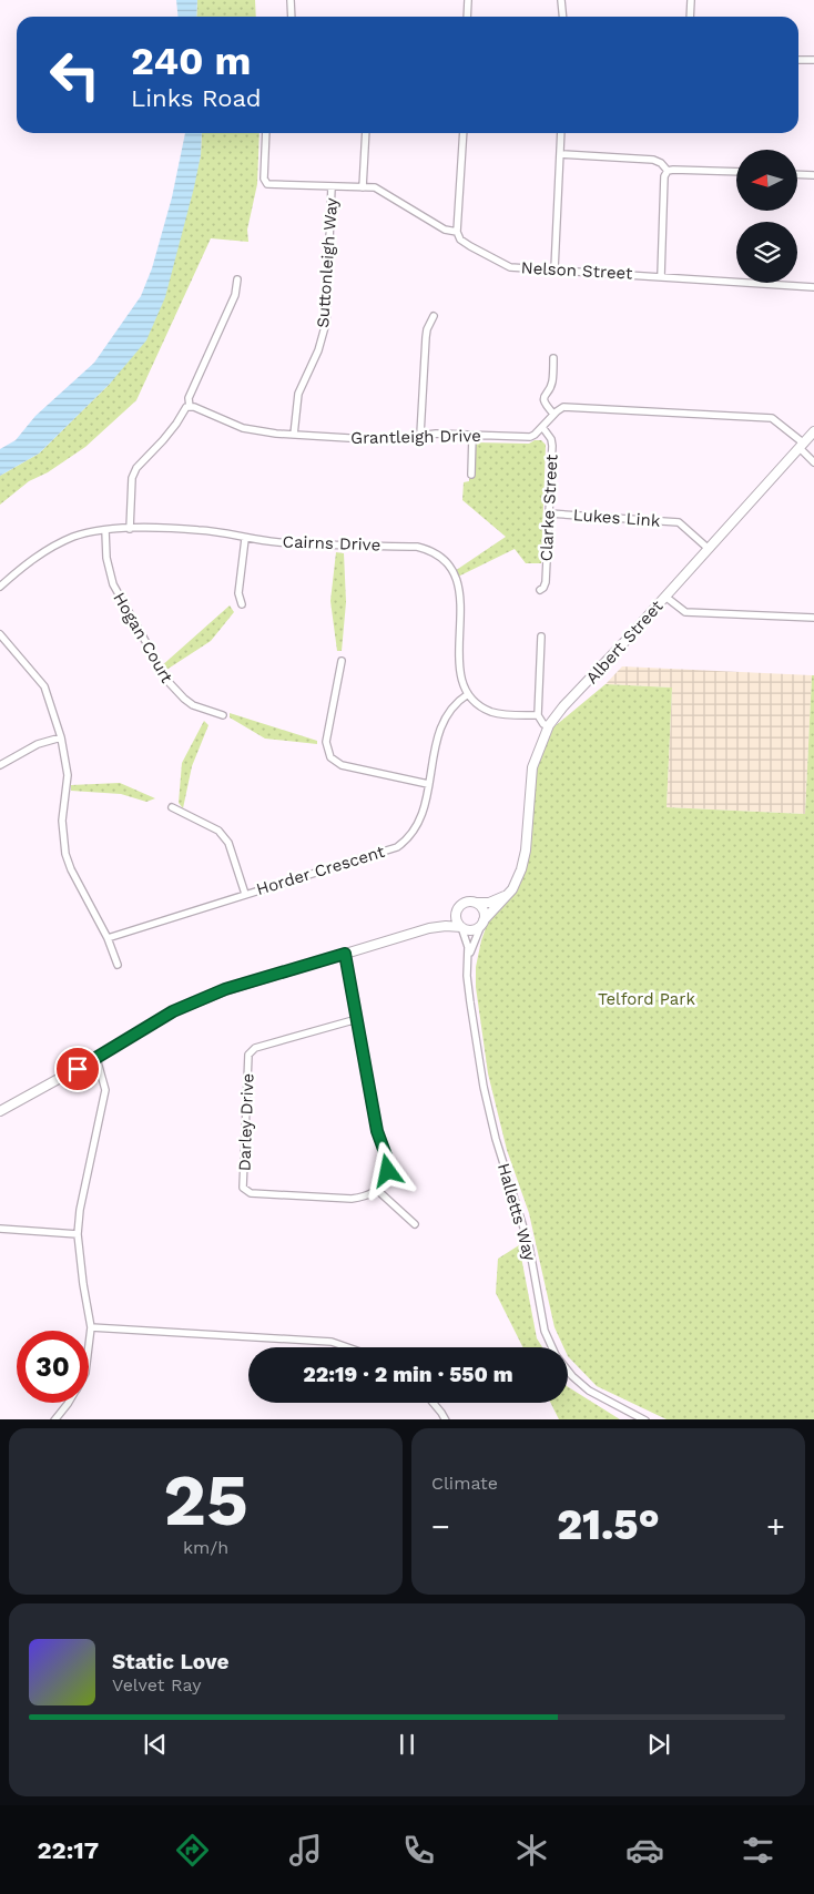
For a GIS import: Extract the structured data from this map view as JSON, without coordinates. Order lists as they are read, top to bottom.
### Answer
{
  "streets": {
    "street": [
      "Suttonleigh Way",
      "Nelson Street",
      "Grantleigh Drive",
      "Clarke Street",
      "Lukes Link",
      "Cairns Drive",
      "Hogan Court",
      "Albert Street",
      "Horder Crescent",
      "Darley Drive",
      "Halletts Way"
    ]
  },
  "crossings": [
    ["Suttonleigh Way", "Nelson Street"],
    ["Suttonleigh Way", "Grantleigh Drive"],
    ["Grantleigh Drive", "Clarke Street"],
    ["Clarke Street", "Lukes Link"],
    ["Lukes Link", "Albert Street"],
    ["Cairns Drive", "Hogan Court"],
    ["Cairns Drive", "Horder Crescent"],
    ["Albert Street", "Halletts Way"]
  ],
  "parks": ["Telford Park"],
  "north": "left",
  "page": {
    "turn": ["240 m", "Links Road"],
    "limit": "30",
    "trip": "22:19 · 2 min · 550 m",
    "tile": [
      ["25", "km/h"],
      "Climate"
    ],
    "heat": ["−", "21.5°", "+"],
    "song": ["Static Love", "Velvet Ray"],
    "tabs": "22:17"
  }
}
